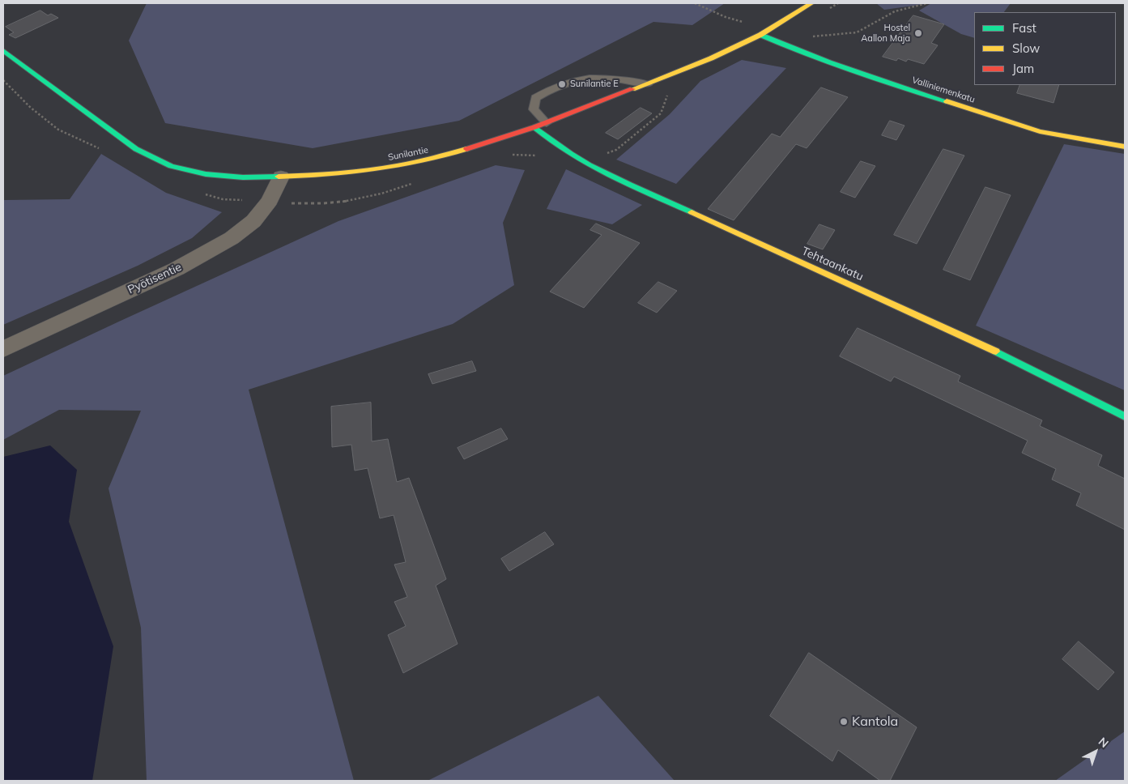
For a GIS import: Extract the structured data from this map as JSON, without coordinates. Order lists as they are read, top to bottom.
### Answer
{
  "streets": {
    "street": [
      "Valliniemenkatu",
      "Sunilantie",
      "Tehtaankatu",
      "Pyötisentie"
    ]
  },
  "crossings": [
    ["Valliniemenkatu", "Sunilantie"],
    ["Sunilantie", "Tehtaankatu"],
    ["Sunilantie", "Pyötisentie"]
  ],
  "places": ["Hostel Aallon Maja", "Sunilantie E", "Kantola"],
  "legend": ["Fast", "Slow", "Jam"],
  "north": "top right"
}
